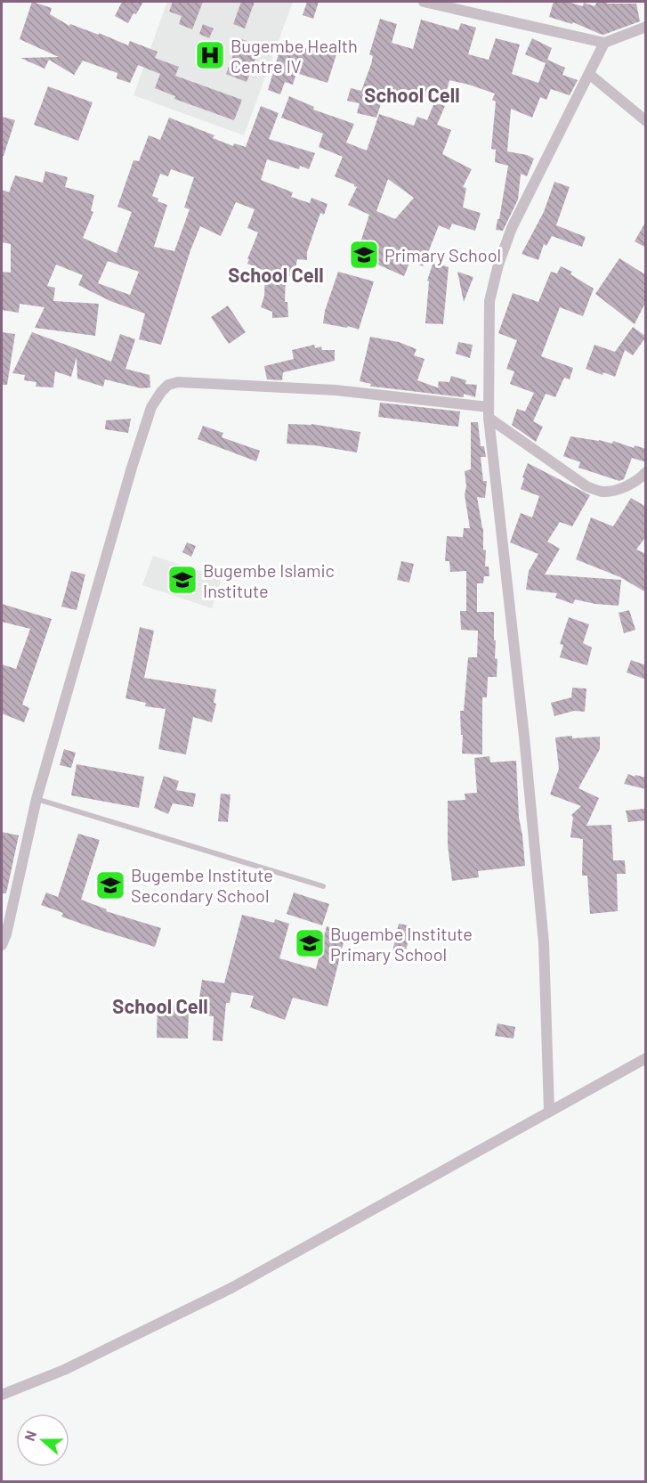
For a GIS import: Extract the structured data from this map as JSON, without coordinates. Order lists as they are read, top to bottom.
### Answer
{
  "districts": ["School Cell", "School Cell", "School Cell"],
  "places": {
    "hospital": ["Bugembe Health Centre IV"],
    "school or university": [
      "Primary School",
      "Bugembe Islamic Institute",
      "Bugembe Institute Secondary School",
      "Bugembe Institute Primary School"
    ]
  },
  "north": "left"
}
